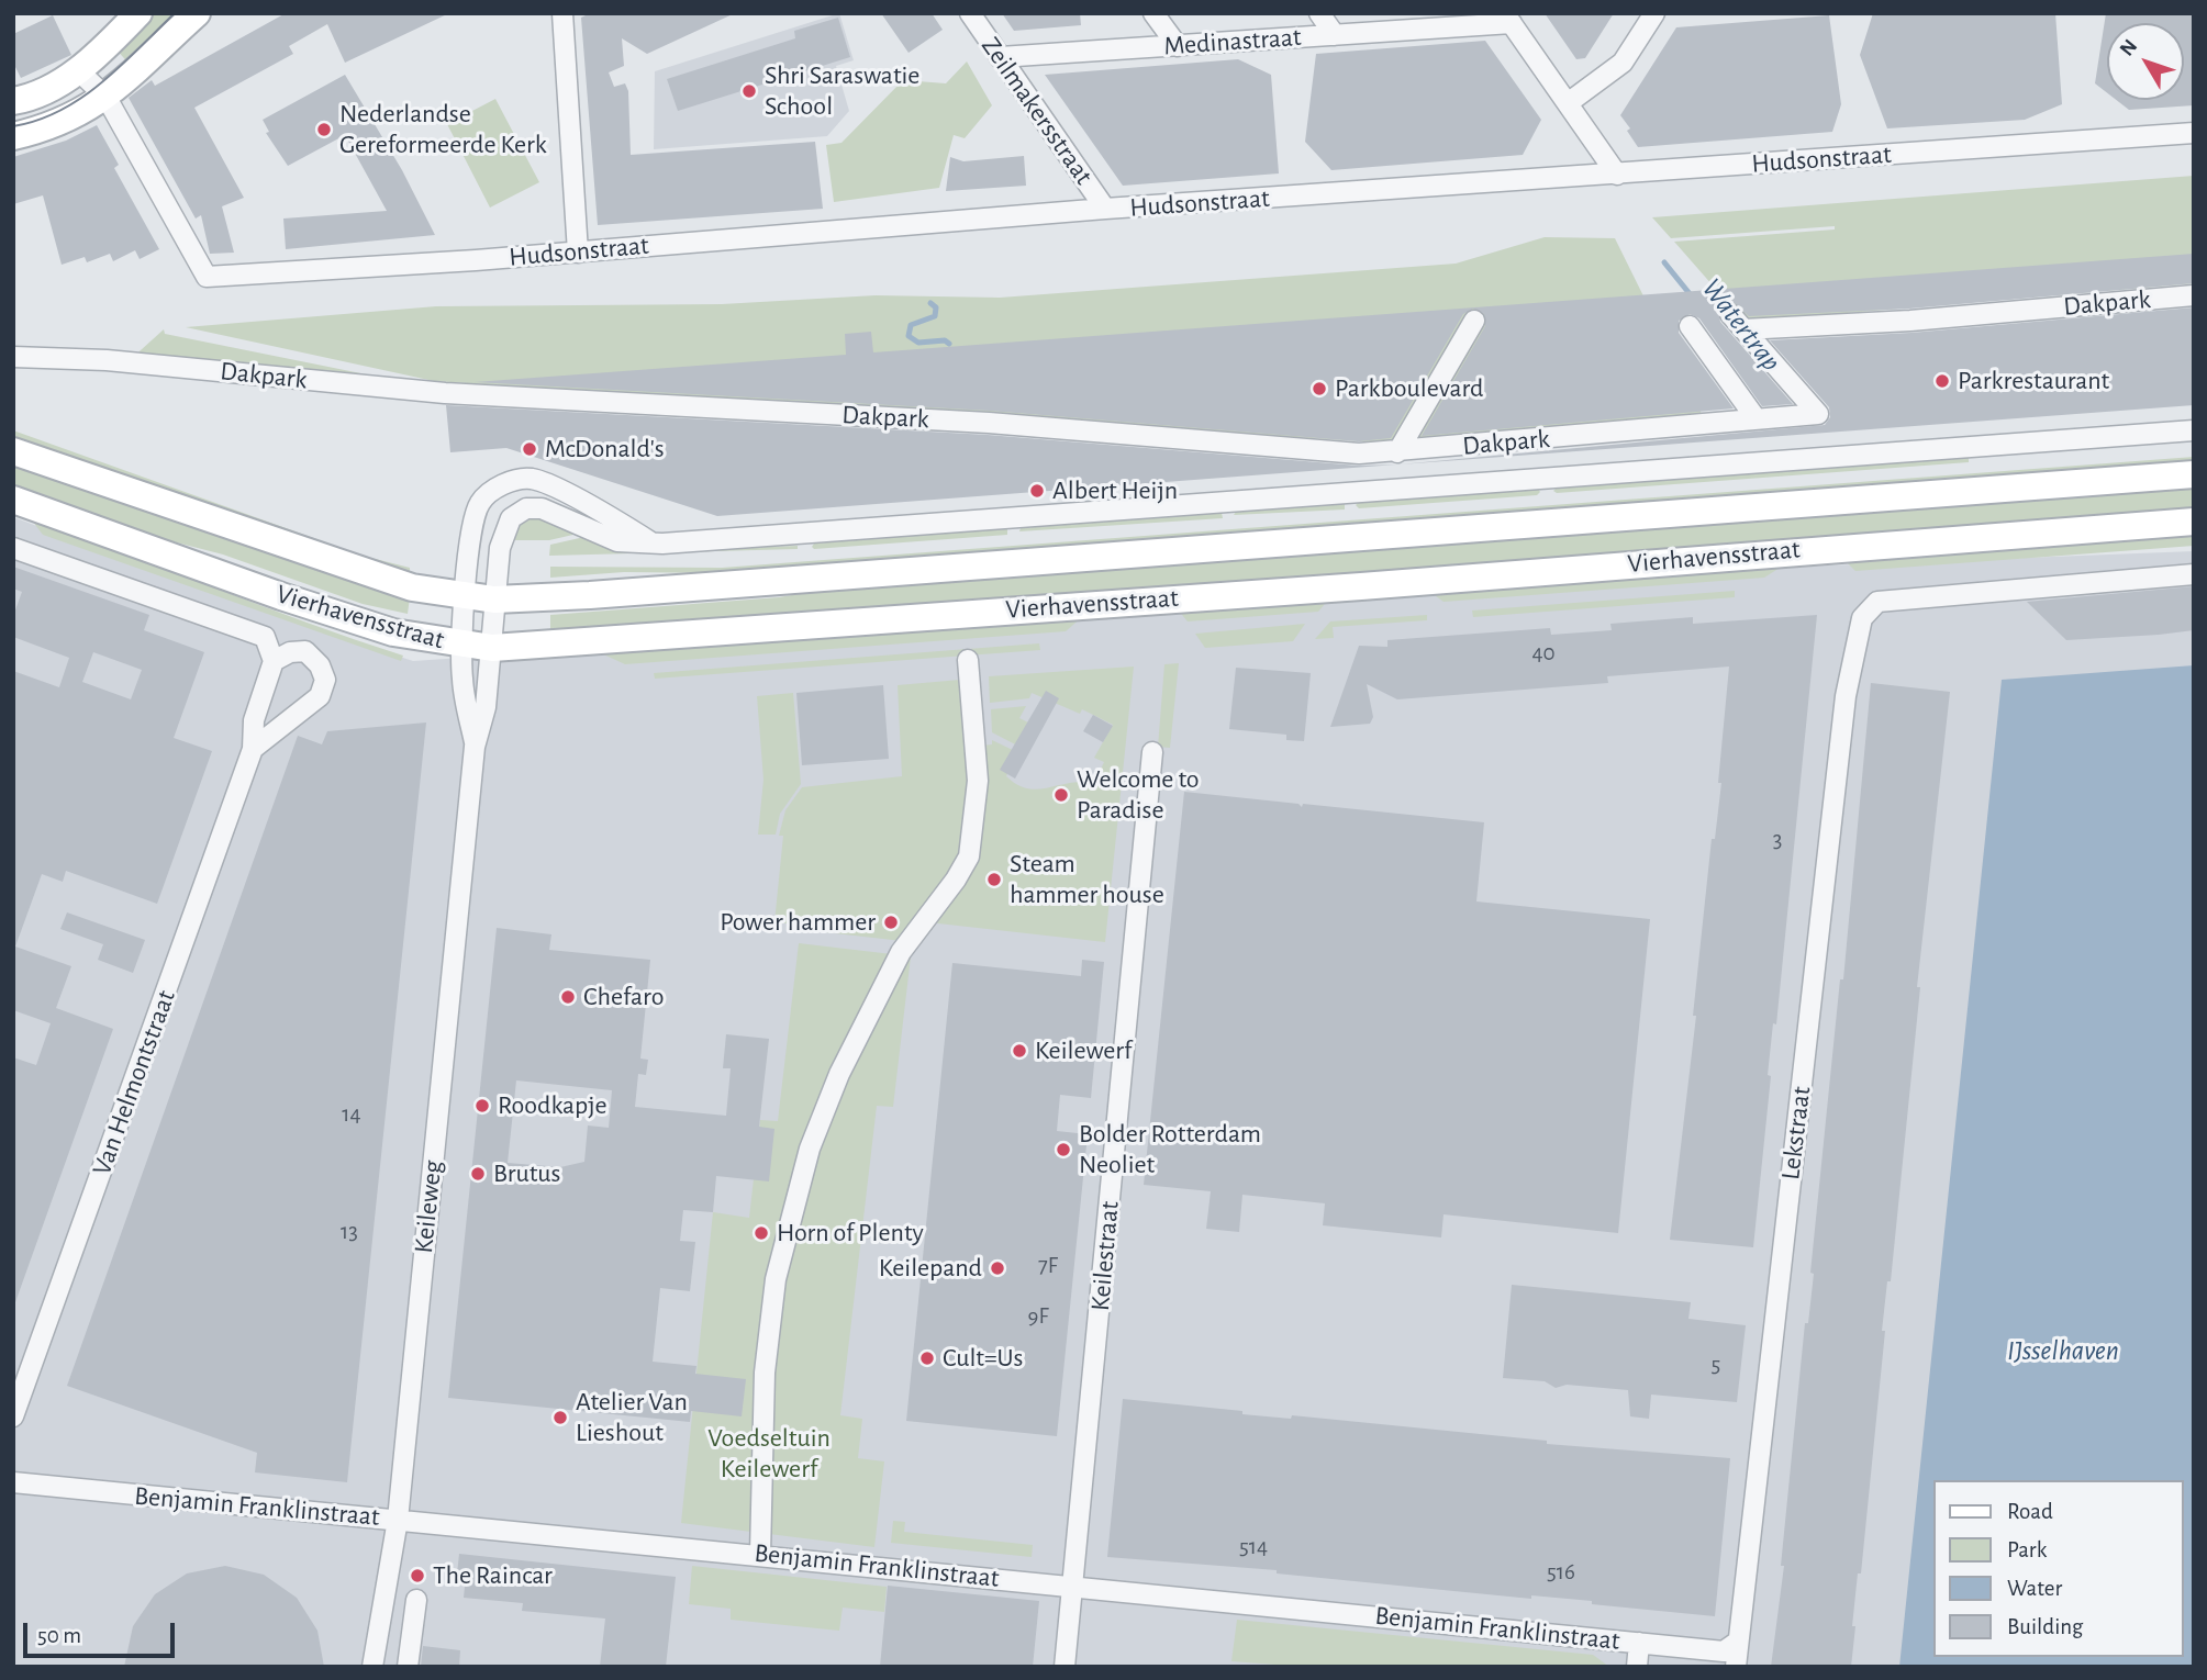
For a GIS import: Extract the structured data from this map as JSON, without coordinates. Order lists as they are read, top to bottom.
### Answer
{
  "streets": {
    "main road": ["Vierhavensstraat"],
    "street": [
      "Medinastraat",
      "Zeilmakersstraat",
      "Hudsonstraat",
      "Dakpark",
      "Van Helmontstraat",
      "Lekstraat",
      "Keileweg",
      "Keilestraat",
      "Benjamin Franklinstraat"
    ]
  },
  "crossings": [
    ["Medinastraat", "Zeilmakersstraat"],
    ["Zeilmakersstraat", "Hudsonstraat"],
    ["Vierhavensstraat", "Van Helmontstraat"],
    ["Vierhavensstraat", "Keileweg"],
    ["Lekstraat", "Benjamin Franklinstraat"],
    ["Keileweg", "Benjamin Franklinstraat"],
    ["Keilestraat", "Benjamin Franklinstraat"]
  ],
  "water": ["Watertrap", "IJsselhaven"],
  "parks": ["Voedseltuin Keilewerf"],
  "places": [
    "Shri Saraswatie School",
    "Nederlandse Gereformeerde Kerk",
    "Parkrestaurant",
    "Parkboulevard",
    "McDonald's",
    "Albert Heijn",
    "Welcome to Paradise",
    "Steam hammer house",
    "Power hammer",
    "Chefaro",
    "Keilewerf",
    "Roodkapje",
    "Bolder Rotterdam Neoliet",
    "Brutus",
    "Horn of Plenty",
    "Keilepand",
    "Cult=Us",
    "Atelier Van Lieshout",
    "The Raincar"
  ],
  "house_numbers": [
    "40",
    "3",
    "14",
    "13",
    "7F",
    "9F",
    "5",
    "514",
    "516"
  ],
  "legend": [
    "Road",
    "Park",
    "Water",
    "Building"
  ],
  "scale_bar": "50 m",
  "north": "top left"
}
